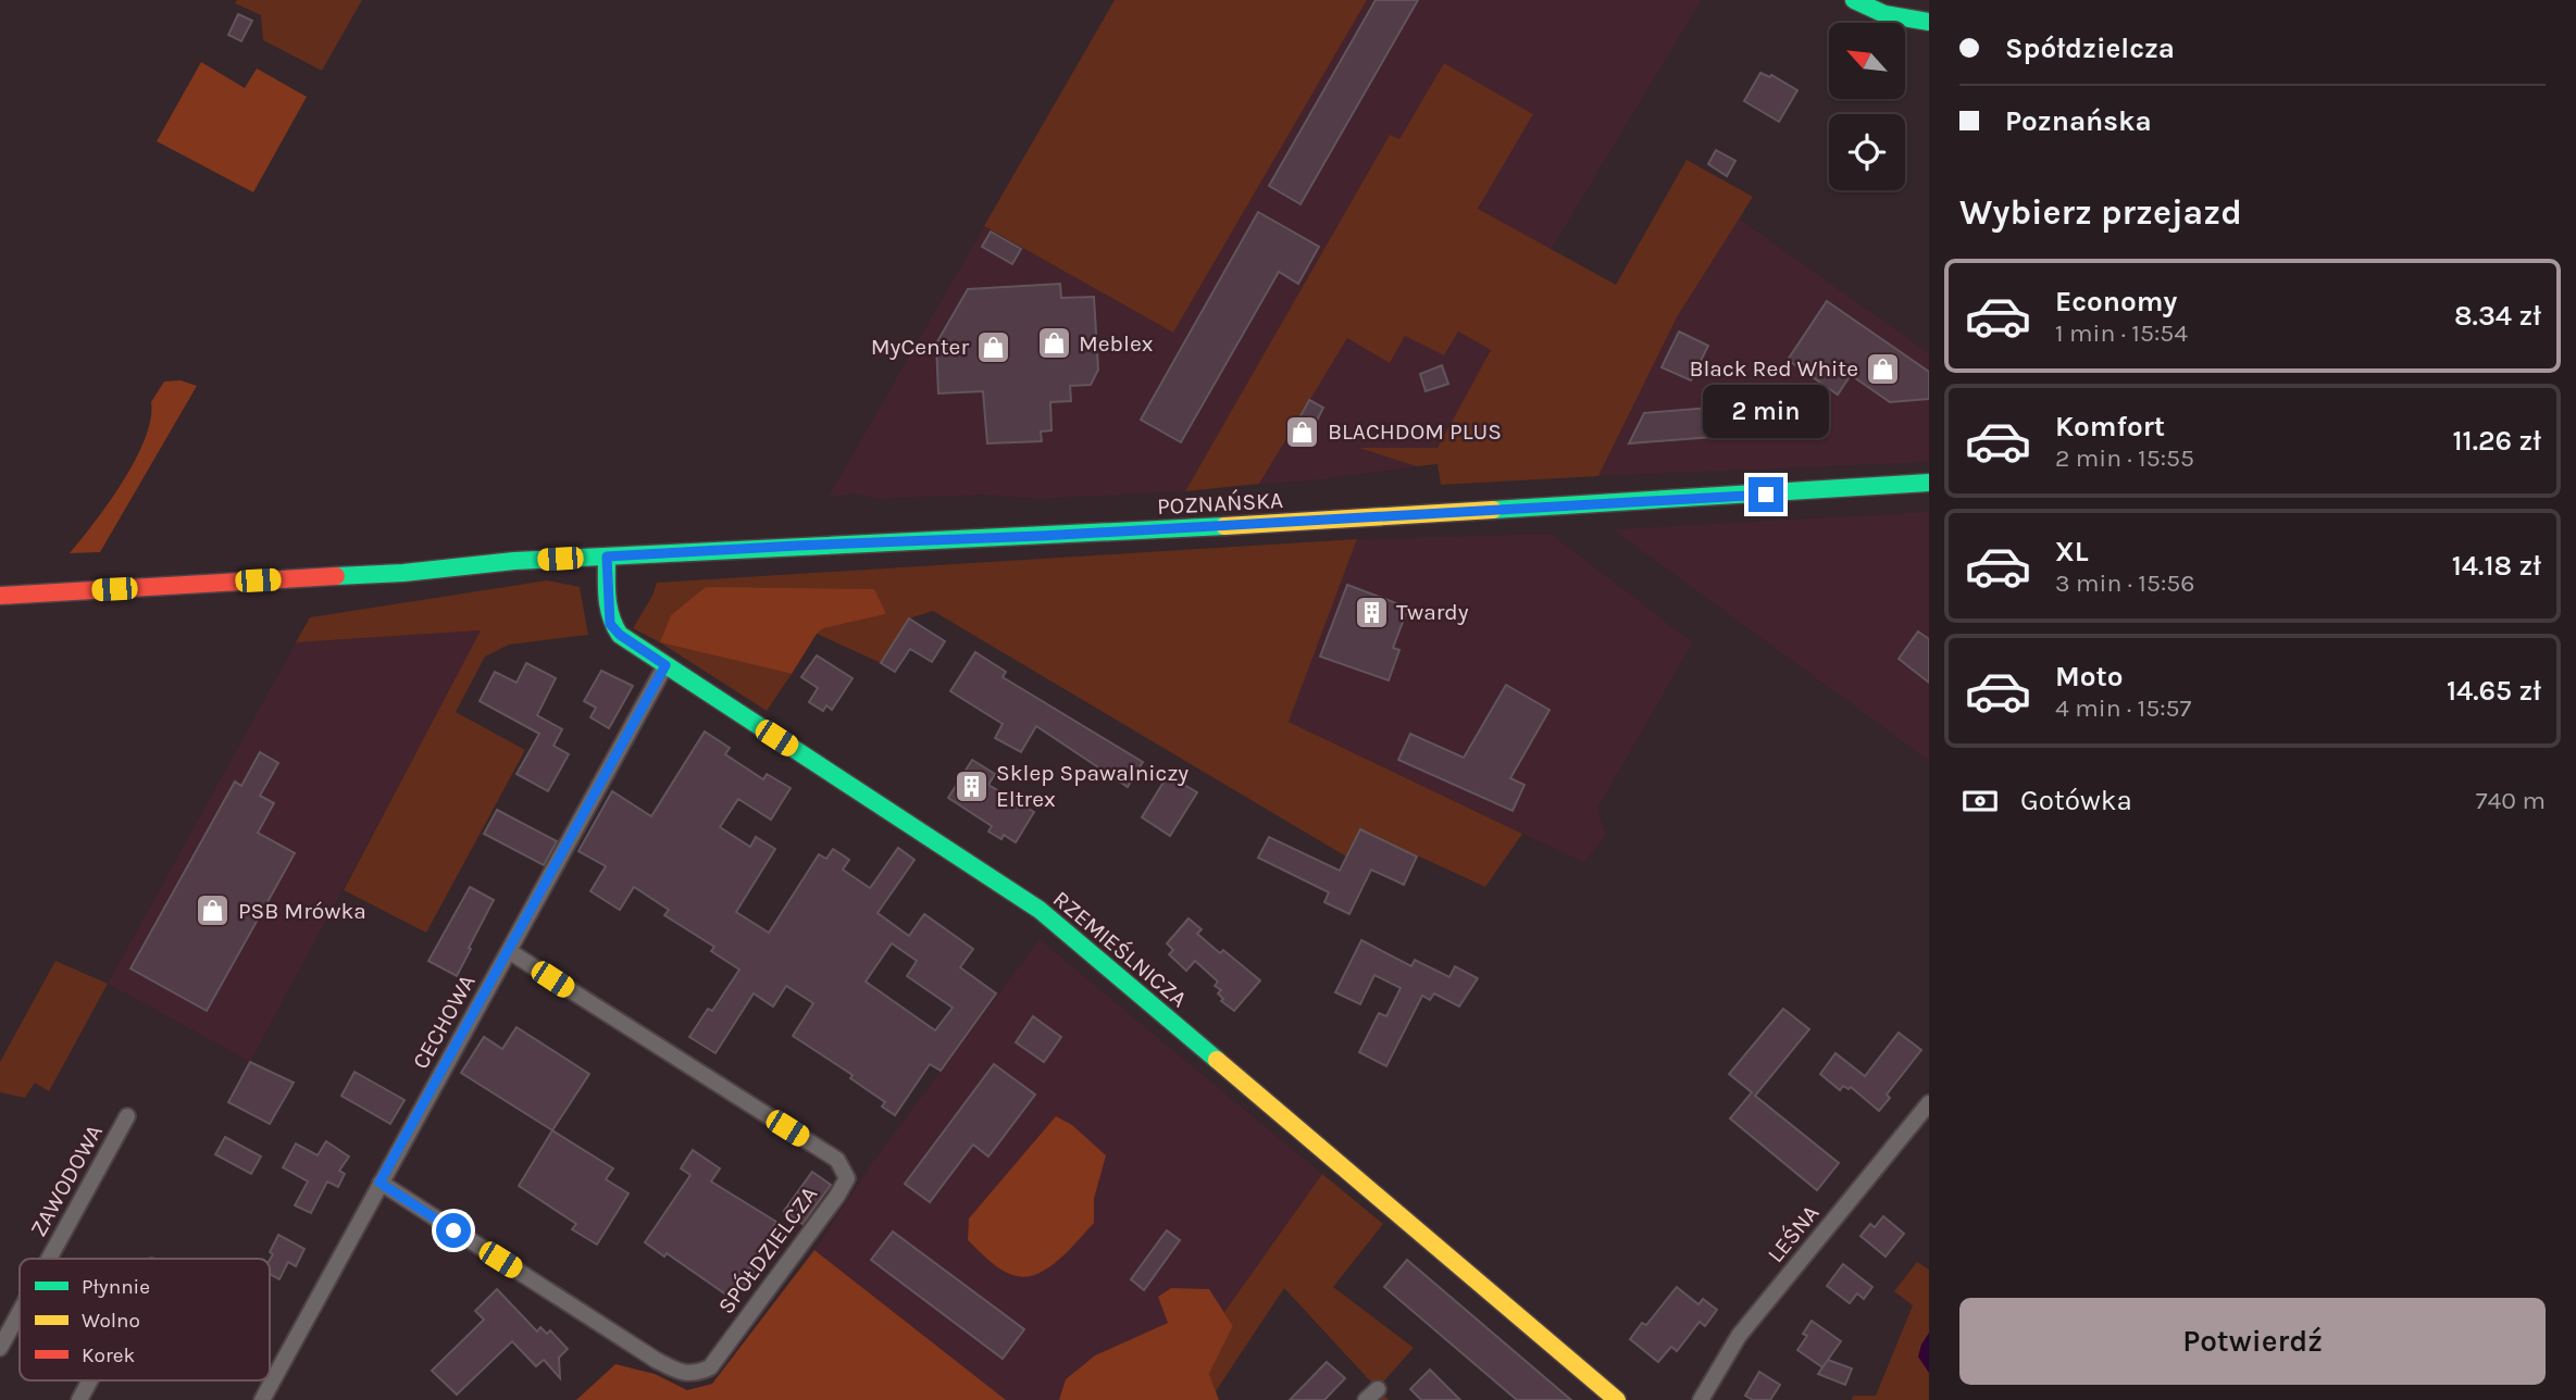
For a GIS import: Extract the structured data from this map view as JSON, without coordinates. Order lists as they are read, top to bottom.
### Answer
{
  "streets": {
    "main road": ["POZNAŃSKA", "RZEMIEŚLNICZA"],
    "street": [
      "CECHOWA",
      "ZAWODOWA",
      "LEŚNA",
      "SPÓŁDZIELCZA"
    ]
  },
  "crossings": [
    ["POZNAŃSKA", "RZEMIEŚLNICZA"],
    ["RZEMIEŚLNICZA", "CECHOWA"],
    ["CECHOWA", "SPÓŁDZIELCZA"]
  ],
  "places": {
    "shop": [
      "Meblex",
      "MyCenter",
      "Black Red White",
      "BLACHDOM PLUS",
      "PSB Mrówka"
    ],
    "building": ["Twardy", "Sklep Spawalniczy Eltrex"]
  },
  "legend": ["Płynnie", "Wolno", "Korek"],
  "north": "top left",
  "page": {
    "banner": ["Spółdzielcza", "Poznańska"],
    "heading": "Wybierz przejazd",
    "list": [
      {
        "name": "Economy",
        "note": "1 min · 15:54",
        "value": "8.34 zł"
      },
      {
        "name": "Komfort",
        "note": "2 min · 15:55",
        "value": "11.26 zł"
      },
      {
        "name": "XL",
        "note": "3 min · 15:56",
        "value": "14.18 zł"
      },
      {
        "name": "Moto",
        "note": "4 min · 15:57",
        "value": "14.65 zł"
      }
    ],
    "bubble": "2 min",
    "pay": ["Gotówka", "740 m"],
    "buttons": "Potwierdź"
  }
}
